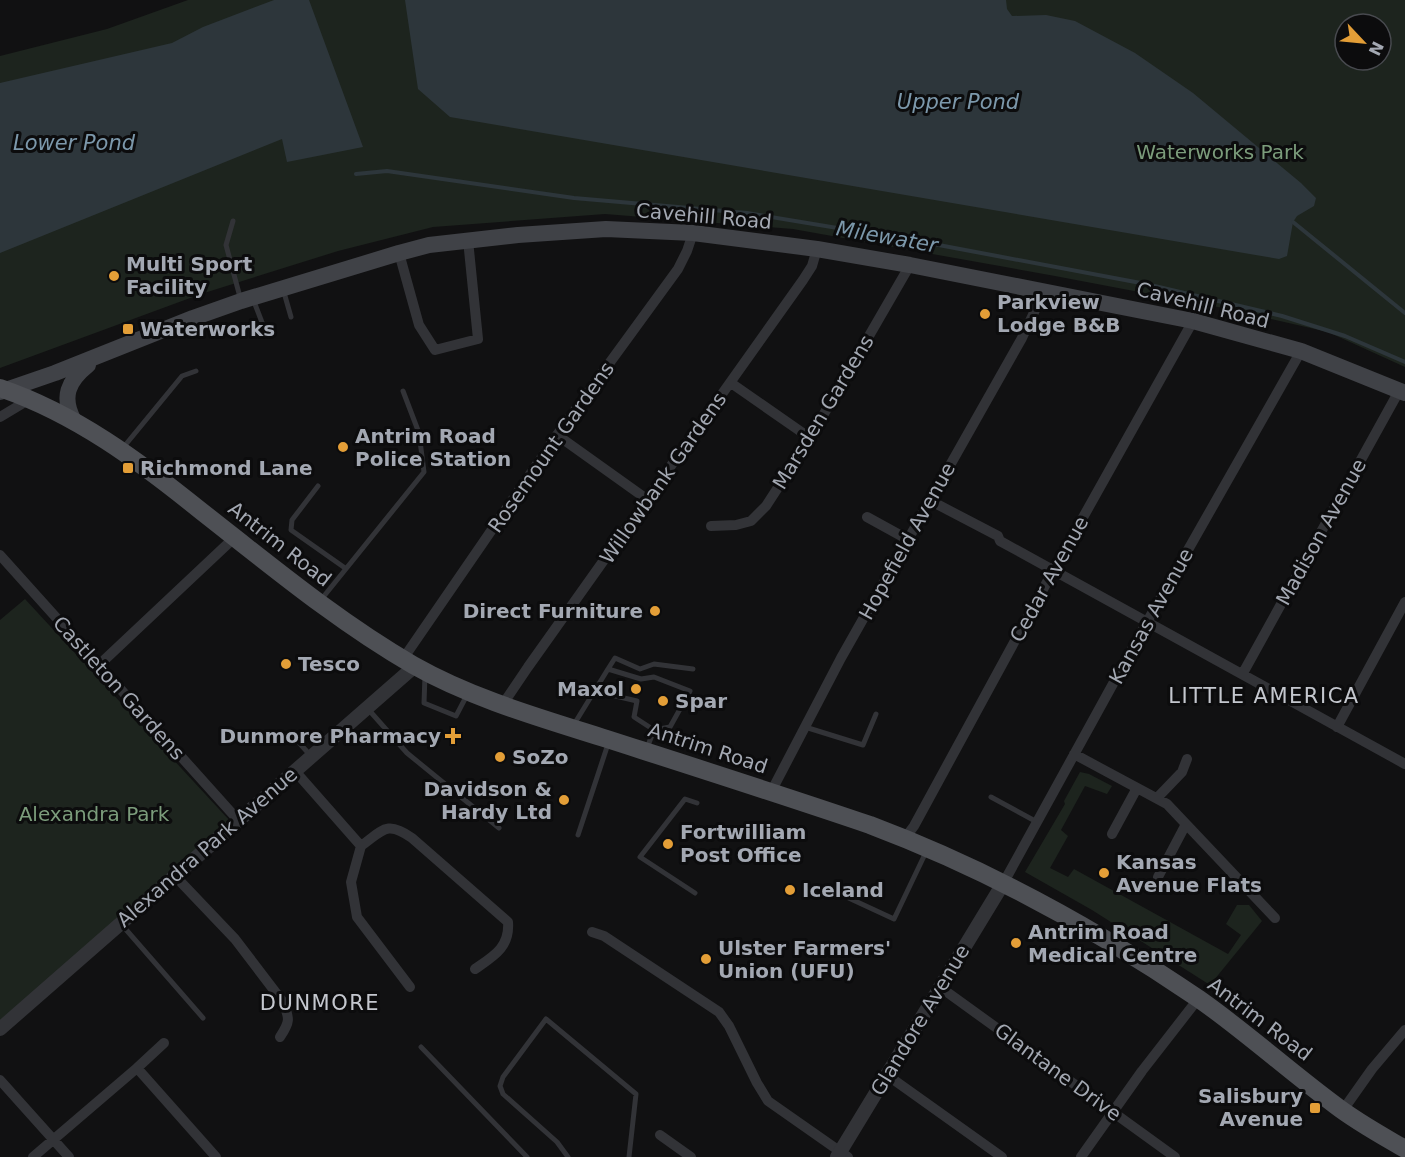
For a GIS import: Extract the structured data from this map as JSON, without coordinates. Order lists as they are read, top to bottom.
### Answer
{
  "streets": {
    "main road": ["Cavehill Road", "Antrim Road"],
    "street": [
      "Marsden Gardens",
      "Rosemount Gardens",
      "Willowbank Gardens",
      "Madison Avenue",
      "Hopefield Avenue",
      "Cedar Avenue",
      "Kansas Avenue",
      "Castleton Gardens",
      "Alexandra Park Avenue",
      "Glandore Avenue",
      "Glantane Drive"
    ]
  },
  "crossings": [
    ["Cavehill Road", "Marsden Gardens"],
    ["Cavehill Road", "Rosemount Gardens"],
    ["Cavehill Road", "Willowbank Gardens"],
    ["Cavehill Road", "Madison Avenue"],
    ["Cavehill Road", "Hopefield Avenue"],
    ["Cavehill Road", "Antrim Road"],
    ["Cavehill Road", "Cedar Avenue"],
    ["Cavehill Road", "Kansas Avenue"],
    ["Rosemount Gardens", "Antrim Road"],
    ["Rosemount Gardens", "Alexandra Park Avenue"],
    ["Willowbank Gardens", "Antrim Road"],
    ["Hopefield Avenue", "Antrim Road"],
    ["Antrim Road", "Cedar Avenue"],
    ["Antrim Road", "Kansas Avenue"],
    ["Antrim Road", "Alexandra Park Avenue"],
    ["Antrim Road", "Glandore Avenue"],
    ["Kansas Avenue", "Glandore Avenue"],
    ["Castleton Gardens", "Alexandra Park Avenue"],
    ["Glandore Avenue", "Glantane Drive"]
  ],
  "districts": ["LITTLE AMERICA", "DUNMORE"],
  "water": ["Upper Pond", "Lower Pond", "Milewater"],
  "parks": ["Waterworks Park", "Alexandra Park"],
  "places": {
    "other": [
      "Multi Sport Facility",
      "Parkview Lodge B&B",
      "Antrim Road Police Station",
      "Direct Furniture",
      "Tesco",
      "Maxol",
      "Spar",
      "SoZo",
      "Davidson & Hardy Ltd",
      "Fortwilliam Post Office",
      "Kansas Avenue Flats",
      "Iceland",
      "Antrim Road Medical Centre",
      "Ulster Farmers' Union (UFU)"
    ],
    "transit": ["Waterworks", "Richmond Lane", "Salisbury Avenue"],
    "health": ["Dunmore Pharmacy"]
  },
  "north": "bottom right"
}
